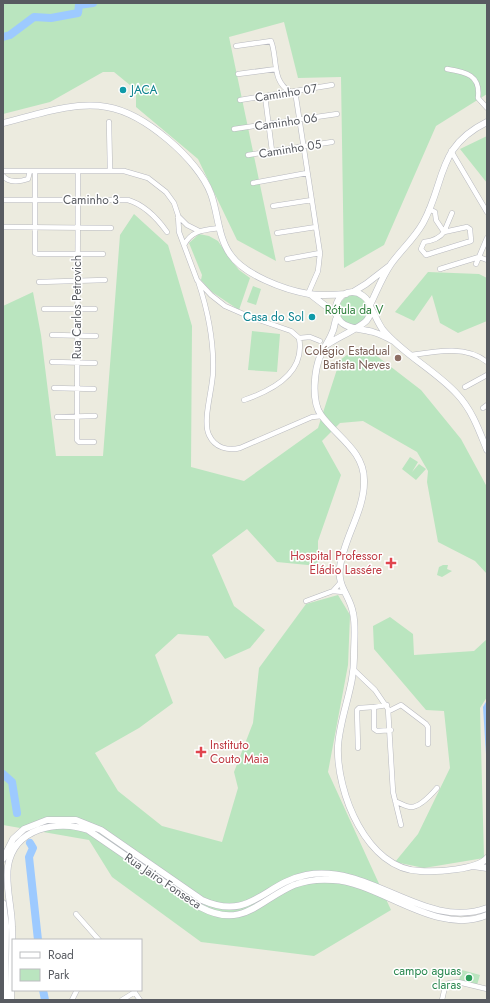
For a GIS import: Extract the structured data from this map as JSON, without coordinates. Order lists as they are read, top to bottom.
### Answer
{
  "streets": {
    "main road": ["Rua Jairo Fonseca"],
    "street": [
      "Caminho 07",
      "Caminho 06",
      "Caminho 05",
      "Caminho 3",
      "Rua Carlos Petrovich"
    ]
  },
  "crossings": [
    ["Caminho 3", "Rua Carlos Petrovich"]
  ],
  "parks": ["Rótula da V"],
  "places": {
    "other": [
      "JACA",
      "Casa do Sol",
      "Colégio Estadual Batista Neves",
      "campo aguas claras"
    ],
    "health": ["Hospital Professor Eládio Lassére", "Instituto Couto Maia"]
  },
  "legend": ["Road", "Park"]
}
